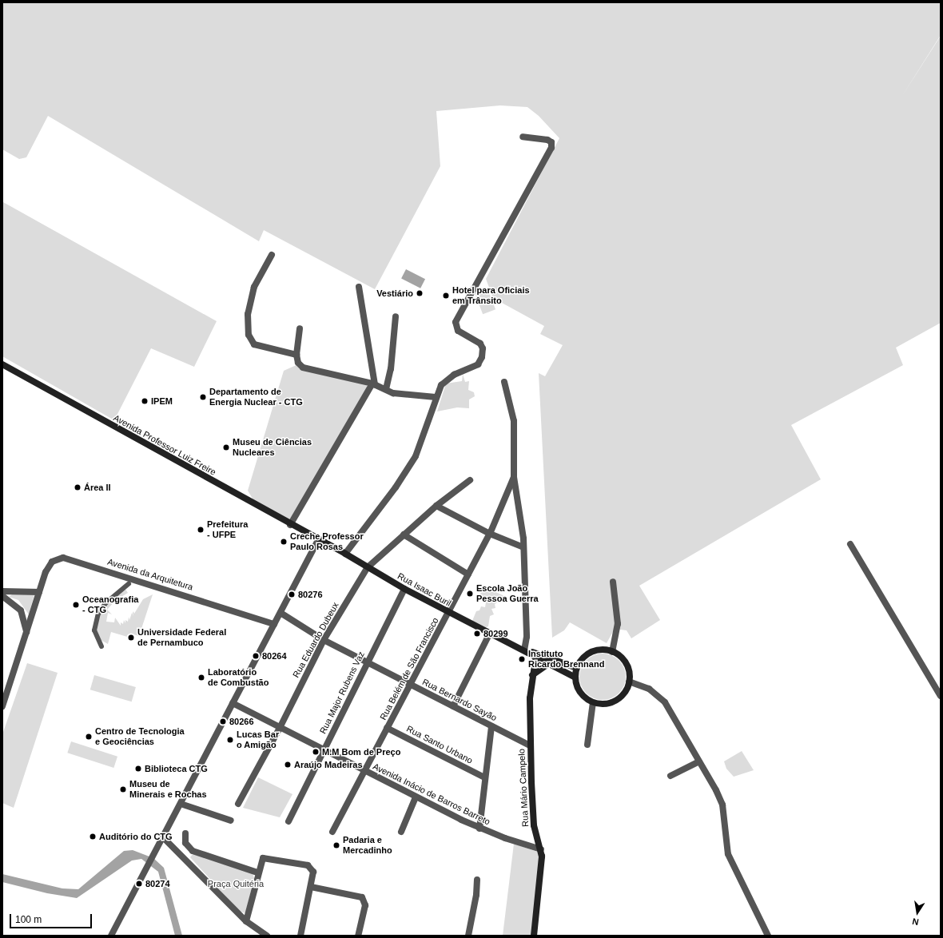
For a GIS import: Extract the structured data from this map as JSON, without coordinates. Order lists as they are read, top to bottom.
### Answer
{
  "streets": {
    "main road": ["Avenida Professor Luiz Freire", "Rua Isaac Buril", "Rua Mário Campelo"],
    "street": [
      "Avenida da Arquitetura",
      "Rua Eduardo Dubeux",
      "Rua Belém de São Francisco",
      "Rua Major Rubens Vaz",
      "Rua Bernardo Sayão",
      "Rua Santo Urbano",
      "Avenida Inácio de Barros Barreto"
    ]
  },
  "crossings": [
    ["Avenida Professor Luiz Freire", "Rua Isaac Buril"],
    ["Rua Isaac Buril", "Rua Eduardo Dubeux"],
    ["Rua Isaac Buril", "Rua Belém de São Francisco"],
    ["Rua Isaac Buril", "Rua Major Rubens Vaz"],
    ["Rua Isaac Buril", "Rua Mário Campelo"],
    ["Rua Eduardo Dubeux", "Rua Bernardo Sayão"],
    ["Rua Eduardo Dubeux", "Avenida Inácio de Barros Barreto"],
    ["Rua Belém de São Francisco", "Rua Bernardo Sayão"],
    ["Rua Belém de São Francisco", "Rua Santo Urbano"],
    ["Rua Belém de São Francisco", "Avenida Inácio de Barros Barreto"],
    ["Rua Major Rubens Vaz", "Rua Bernardo Sayão"],
    ["Rua Major Rubens Vaz", "Avenida Inácio de Barros Barreto"],
    ["Rua Bernardo Sayão", "Rua Mário Campelo"],
    ["Rua Mário Campelo", "Avenida Inácio de Barros Barreto"]
  ],
  "parks": ["Praça Quitéria"],
  "places": [
    "Vestiário",
    "Hotel para Oficiais em Trânsito",
    "Departamento de Energia Nuclear - CTG",
    "IPEM",
    "Museu de Ciências Nucleares",
    "Área II",
    "Prefeitura - UFPE",
    "Creche Professor Paulo Rosas",
    "Escola João Pessoa Guerra",
    "80276",
    "Oceanografia - CTG",
    "80299",
    "Universidade Federal de Pernambuco",
    "80264",
    "Instituto Ricardo Brennand",
    "Laboratório de Combustão",
    "80266",
    "Centro de Tecnologia e Geociências",
    "Lucas Bar o Amigão",
    "M.M Bom de Preço",
    "Araújo Madeiras",
    "Biblioteca CTG",
    "Museu de Minerais e Rochas",
    "Auditório do CTG",
    "Padaria e Mercadinho",
    "80274"
  ],
  "scale_bar": "100 m",
  "north": "bottom"
}
